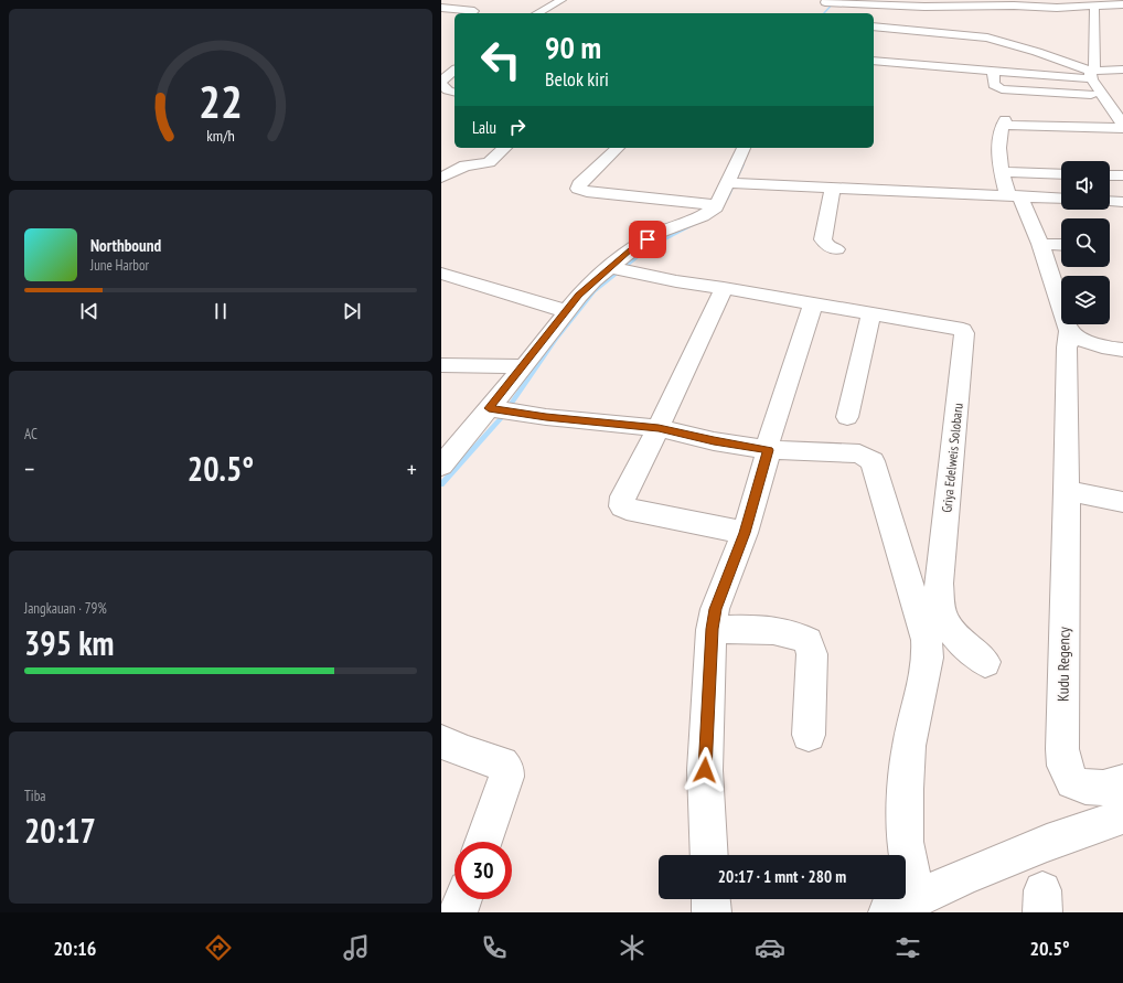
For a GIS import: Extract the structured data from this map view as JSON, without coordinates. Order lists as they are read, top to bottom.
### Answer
{
  "streets": {
    "street": ["Griya Edelweis Solobaru", "Kudu Regency"]
  },
  "page": {
    "turn": ["90 m", "Belok kiri"],
    "then": "Lalu",
    "song": ["Northbound", "June Harbor"],
    "tile": [
      "AC",
      ["Jangkauan · 79%", "395 km"],
      ["Tiba", "20:17"]
    ],
    "heat": ["−", "20.5°", "+"],
    "limit": "30",
    "trip": "20:17 · 1 mnt · 280 m",
    "tabs": ["20:16", "20.5°"],
    "gauge": ["22", "km/h"]
  }
}
